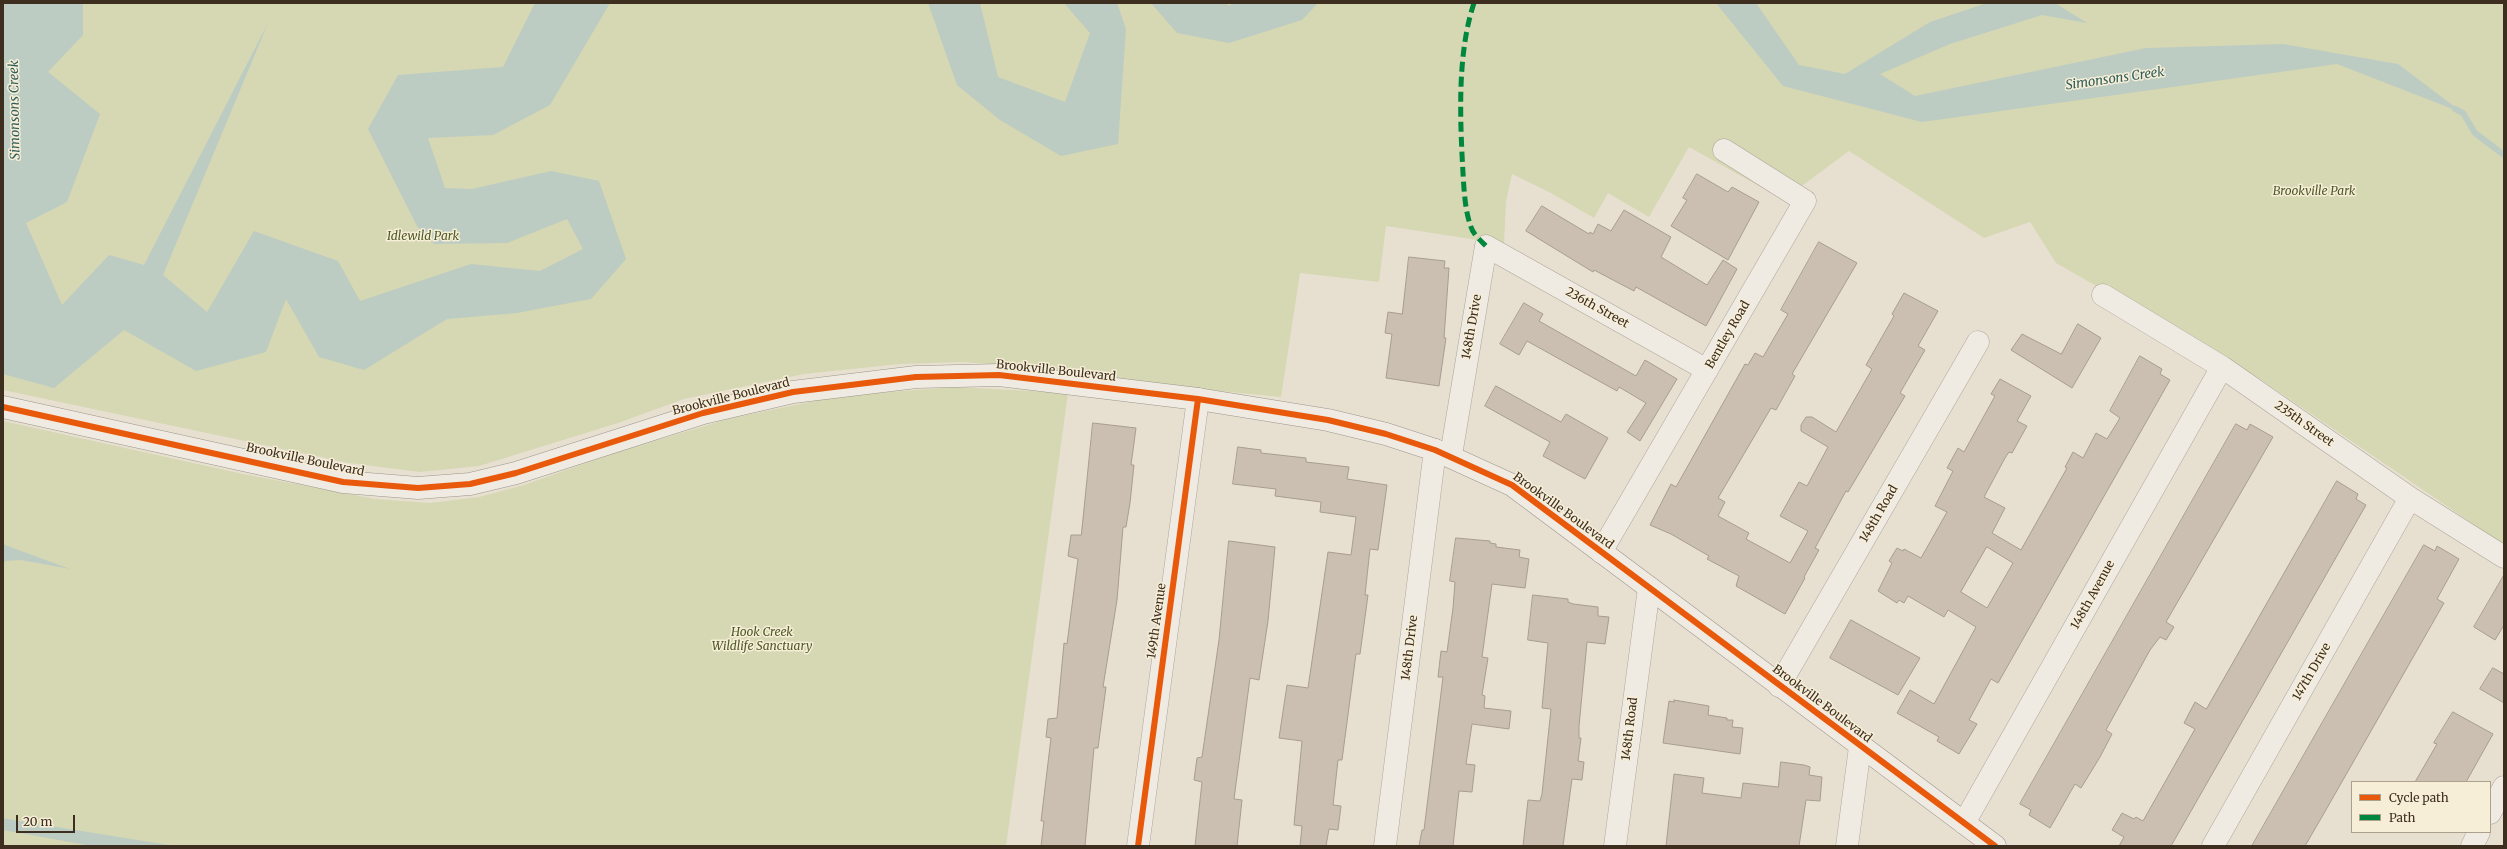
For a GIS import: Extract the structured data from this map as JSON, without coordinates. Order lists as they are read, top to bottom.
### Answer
{
  "streets": {
    "street": [
      "236th Street",
      "148th Drive",
      "Bentley Road",
      "Brookville Boulevard",
      "235th Street",
      "148th Road",
      "148th Avenue",
      "149th Avenue",
      "147th Drive"
    ]
  },
  "crossings": [
    ["236th Street", "148th Drive"],
    ["236th Street", "Bentley Road"],
    ["148th Drive", "Brookville Boulevard"],
    ["Bentley Road", "Brookville Boulevard"],
    ["Brookville Boulevard", "148th Road"],
    ["Brookville Boulevard", "148th Avenue"],
    ["Brookville Boulevard", "149th Avenue"],
    ["235th Street", "148th Avenue"],
    ["235th Street", "147th Drive"]
  ],
  "water": ["Simonsons Creek"],
  "parks": ["Brookville Park", "Idlewild Park", "Hook Creek Wildlife Sanctuary"],
  "legend": ["Cycle path", "Path"],
  "scale_bar": "20 m"
}
